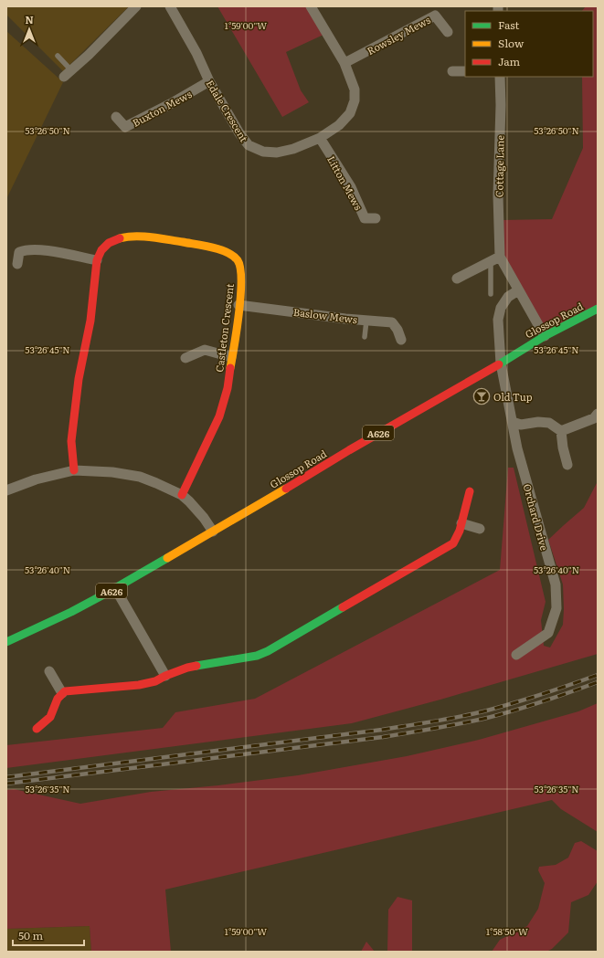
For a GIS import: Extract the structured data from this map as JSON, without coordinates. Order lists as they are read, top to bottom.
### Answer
{
  "streets": {
    "street": [
      "Rowsley Mews",
      "Buxton Mews",
      "Edale Crescent",
      "Cottage Lane",
      "Litton Mews",
      "Baslow Mews",
      "Glossop Road",
      "Castleton Crescent",
      "A626",
      "Orchard Drive"
    ]
  },
  "crossings": [
    ["Rowsley Mews", "Edale Crescent"],
    ["Buxton Mews", "Edale Crescent"],
    ["Edale Crescent", "Litton Mews"],
    ["Cottage Lane", "Glossop Road"],
    ["Baslow Mews", "Castleton Crescent"],
    ["Glossop Road", "Orchard Drive"]
  ],
  "places": {
    "bar": ["Old Tup"]
  },
  "legend": ["Fast", "Slow", "Jam"],
  "scale_bar": "50 m",
  "north": "top",
  "coordinates": [
    "1°59'00\"W",
    "53°26'50\"N",
    "53°26'45\"N",
    "53°26'40\"N",
    "53°26'35\"N",
    "1°58'50\"W"
  ]
}
